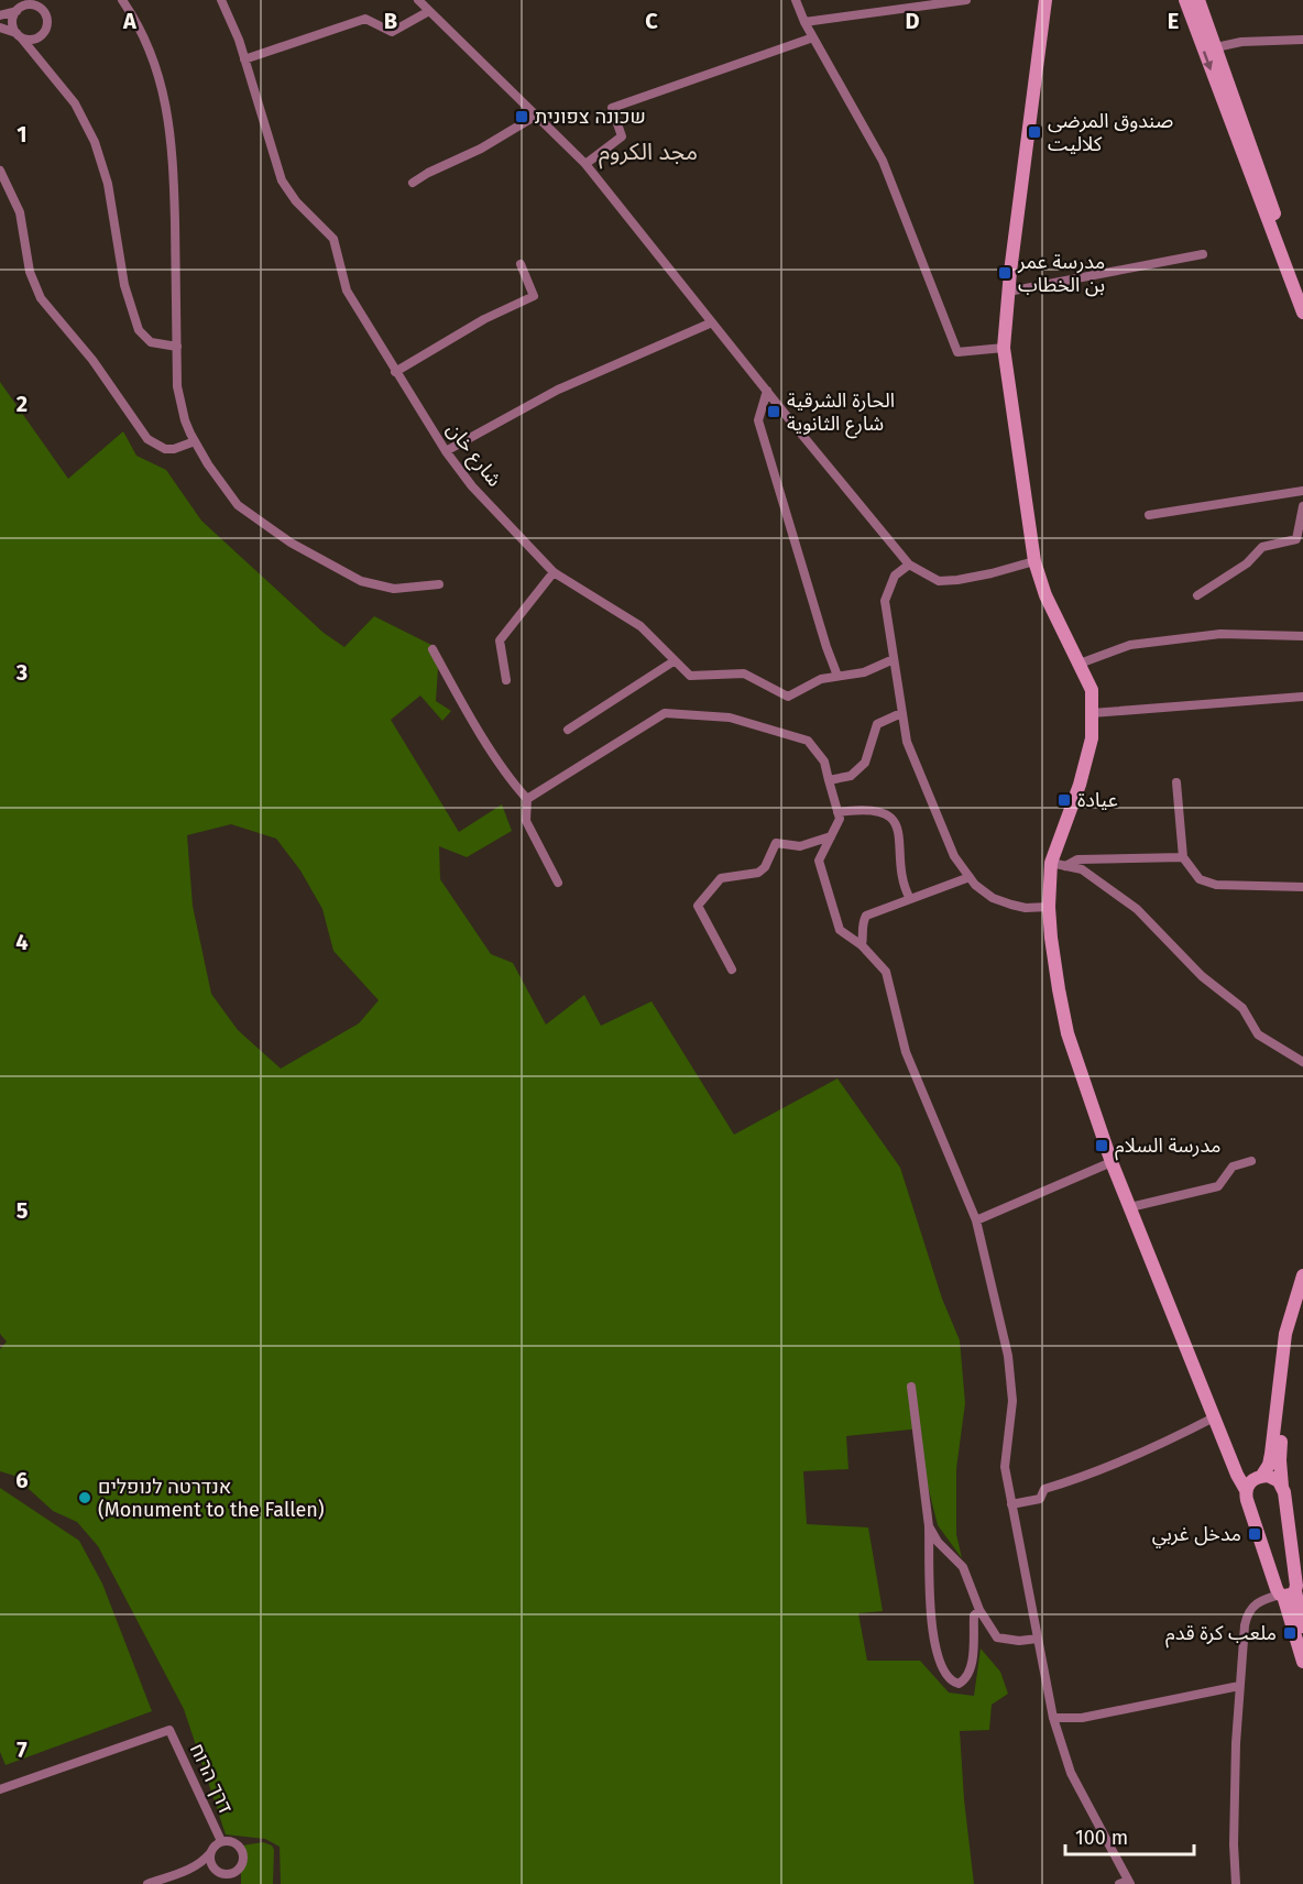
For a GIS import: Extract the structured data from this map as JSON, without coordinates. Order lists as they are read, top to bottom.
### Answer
{
  "streets": {
    "street": ["شارع خان", "דרך הרוח"]
  },
  "districts": ["مجد الكروم"],
  "places": {
    "transit": [
      "שכונה צפונית",
      "صندوق المرضى كلاليت",
      "مدرسة عمر بن الخطاب",
      "الحارة الشرقية شارع الثانوية",
      "عيادة",
      "مدرسة السلام",
      "مدخل غربي",
      "ملعب كرة قدم"
    ],
    "other": ["אנדרטה לנופלים (Monument to the Fallen)"]
  },
  "scale_bar": "100 m",
  "grid": {
    "columns": [
      "A",
      "B",
      "C",
      "D",
      "E"
    ],
    "rows": [
      "1",
      "2",
      "3",
      "4",
      "5",
      "6",
      "7"
    ]
  }
}
